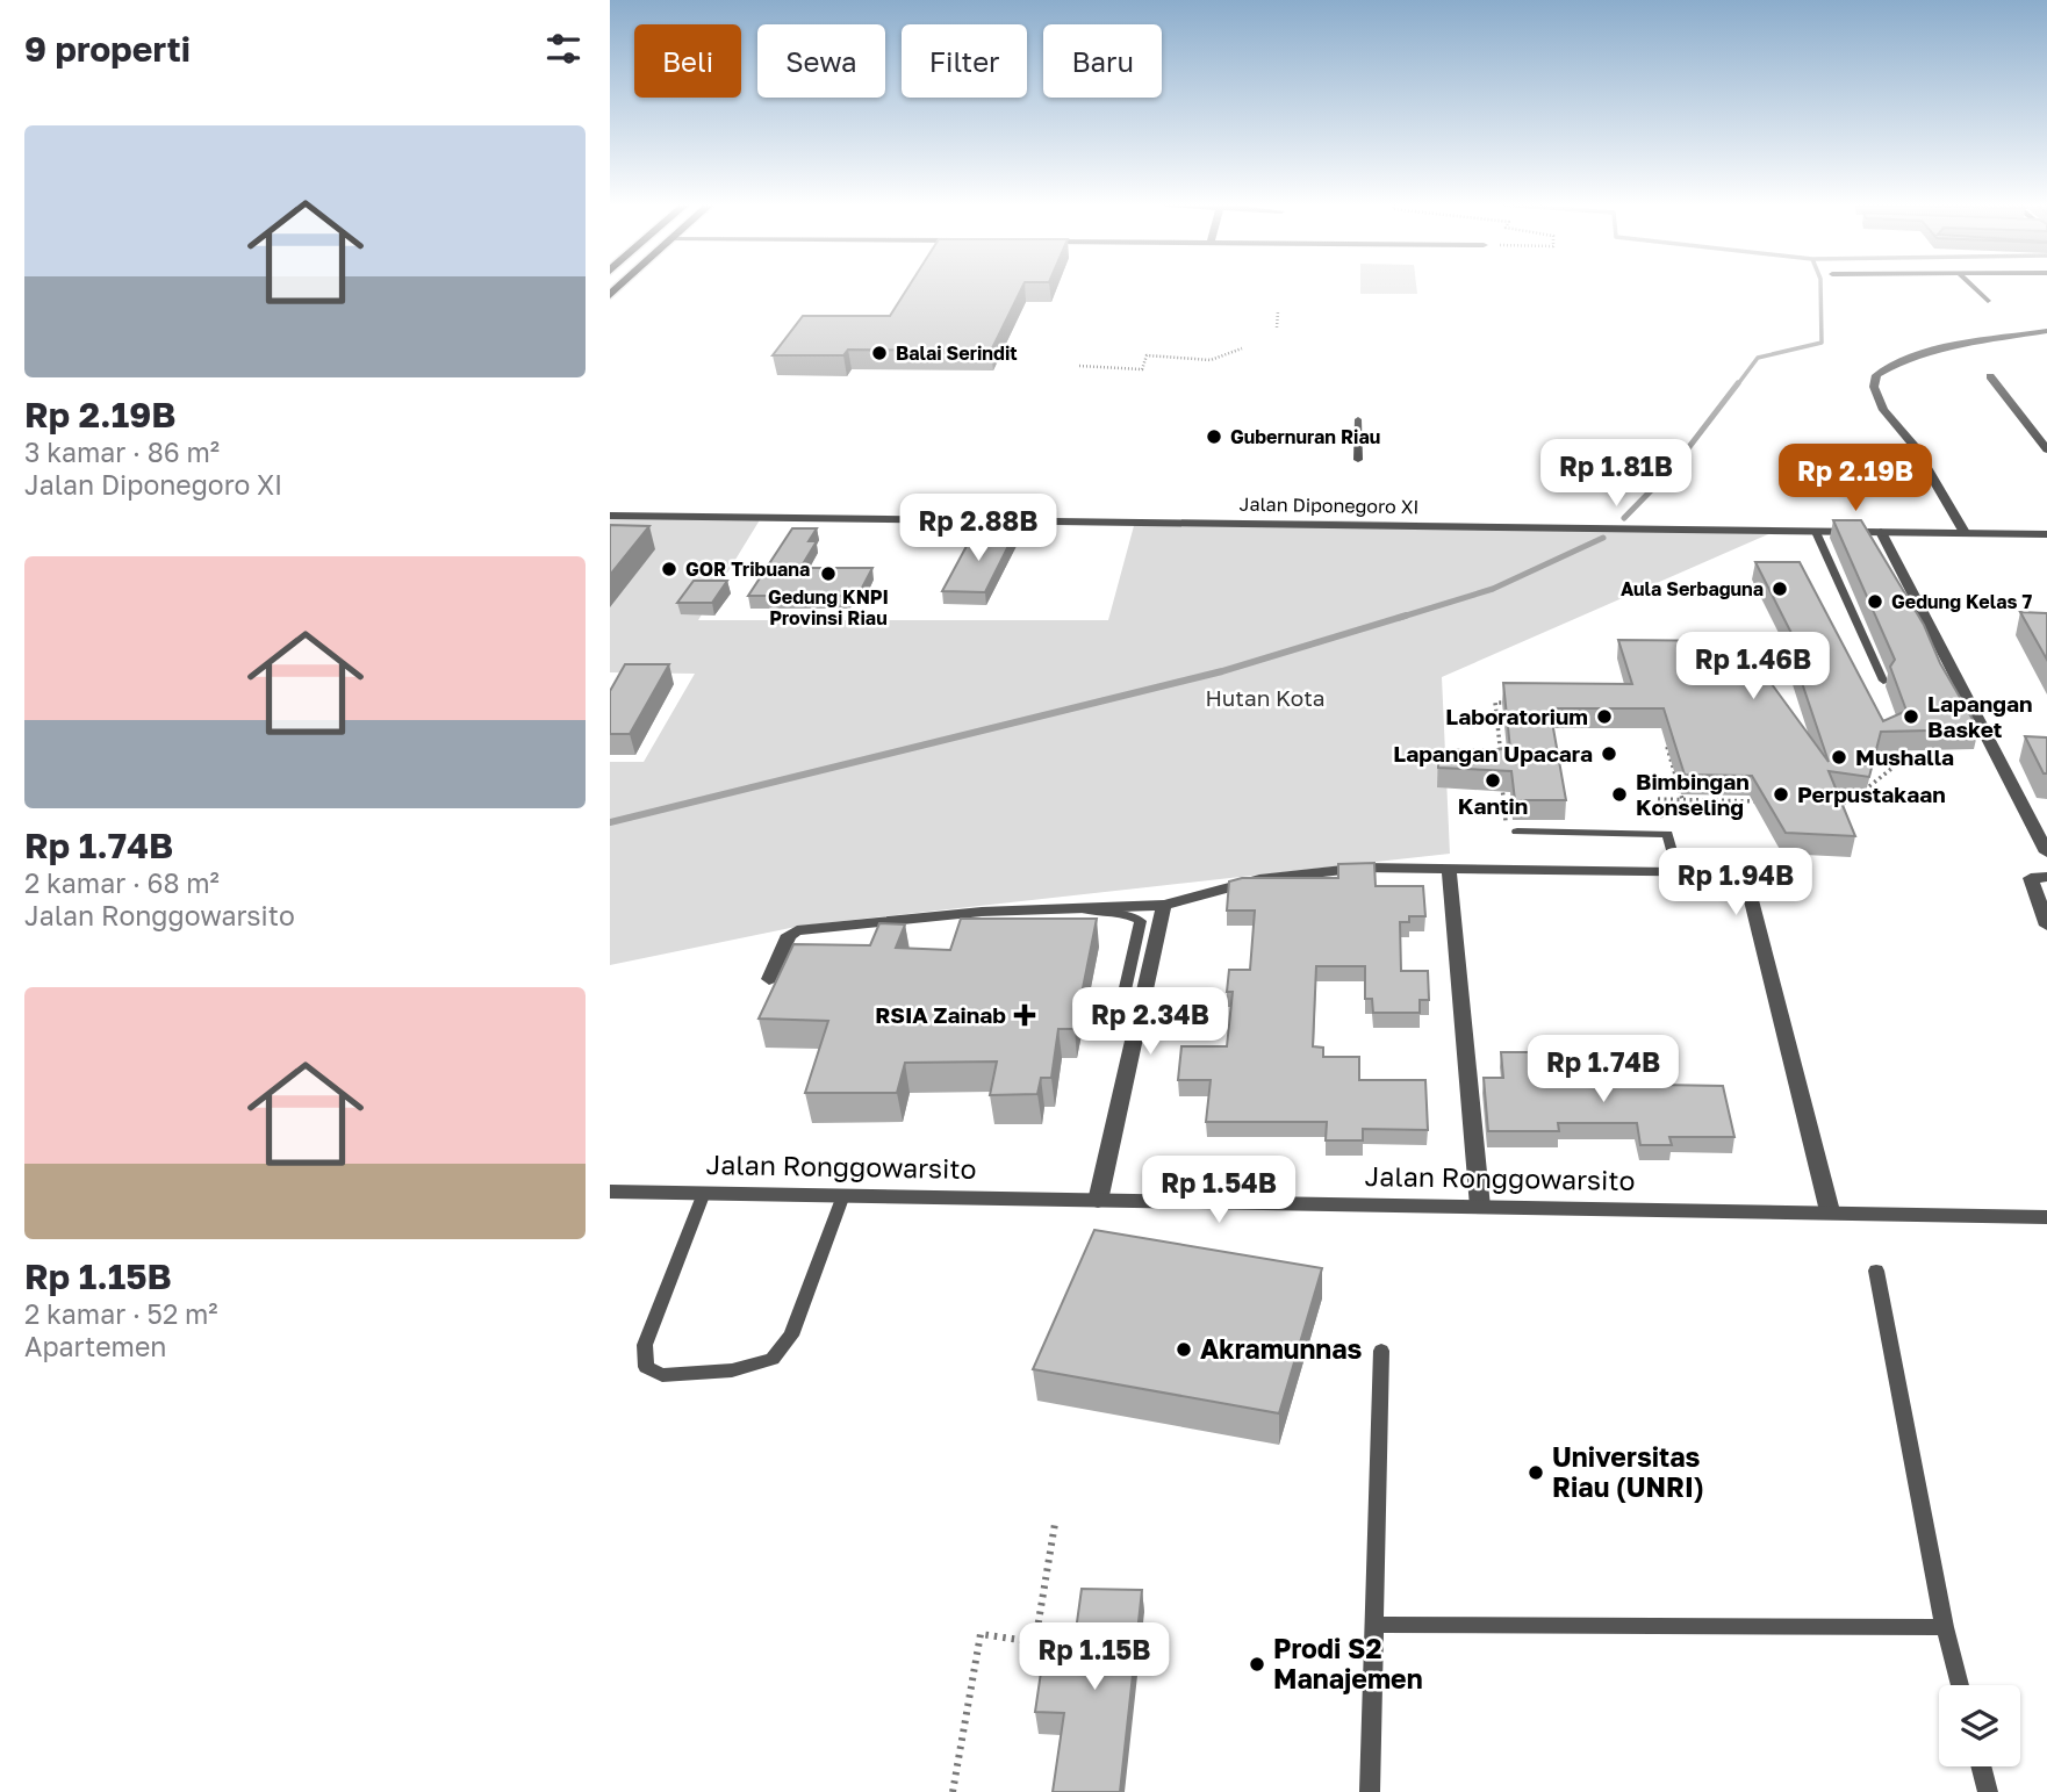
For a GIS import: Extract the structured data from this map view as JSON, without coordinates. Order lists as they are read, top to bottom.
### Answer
{
  "streets": {
    "street": ["Jalan Diponegoro XI", "Jalan Ronggowarsito"]
  },
  "parks": ["Hutan Kota"],
  "places": {
    "other": [
      "Balai Serindit",
      "Gubernuran Riau",
      "GOR Tribuana",
      "Gedung KNPI Provinsi Riau",
      "Aula Serbaguna",
      "Gedung Kelas 7",
      "Laboratorium",
      "Lapangan Basket",
      "Lapangan Upacara",
      "Mushalla",
      "Kantin",
      "Bimbingan Konseling",
      "Perpustakaan",
      "Akramunnas",
      "Universitas Riau (UNRI)",
      "Prodi S2 Manajemen"
    ],
    "health": ["RSIA Zainab"]
  },
  "page": {
    "heading": "9 properti",
    "chip": [
      "Beli",
      "Sewa",
      "Filter",
      "Baru"
    ],
    "list": [
      {
        "name": "Rp 2.19B",
        "note": "3 kamar · 86 m² · Jalan Diponegoro XI"
      },
      {
        "name": "Rp 1.74B",
        "note": "2 kamar · 68 m² · Jalan Ronggowarsito"
      },
      {
        "name": "Rp 1.15B",
        "note": "2 kamar · 52 m² · Apartemen"
      }
    ],
    "price": [
      "Rp 1.81B",
      "Rp 2.19B",
      "Rp 2.88B",
      "Rp 1.46B",
      "Rp 1.94B",
      "Rp 2.34B",
      "Rp 1.74B",
      "Rp 1.54B",
      "Rp 1.15B"
    ]
  }
}
